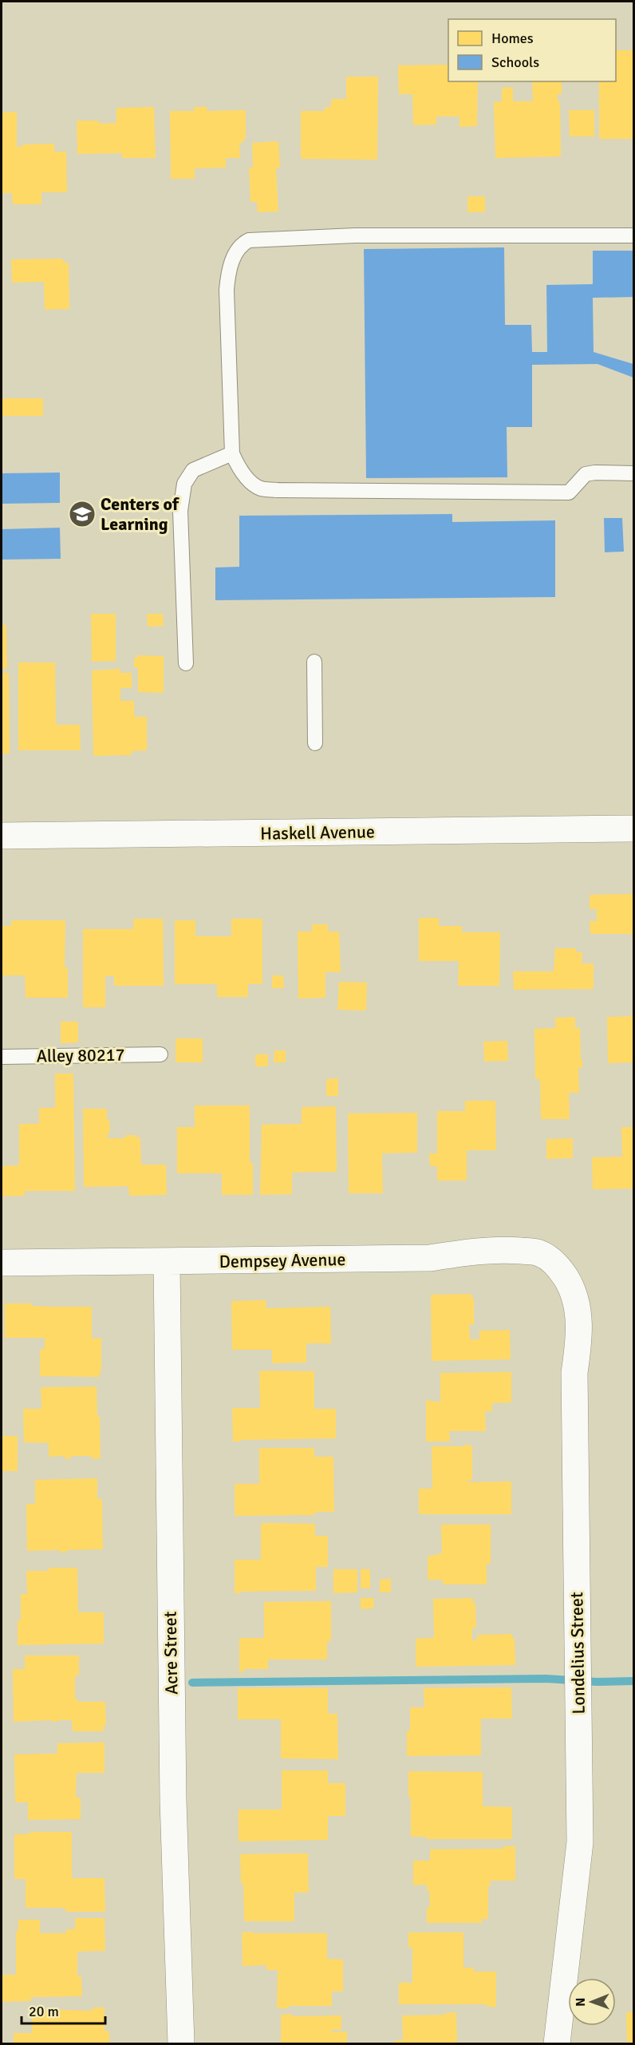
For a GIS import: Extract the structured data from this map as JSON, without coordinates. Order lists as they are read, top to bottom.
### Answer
{
  "streets": {
    "street": [
      "Haskell Avenue",
      "Dempsey Avenue",
      "Acre Street",
      "Londelius Street"
    ],
    "lane": ["Alley 80217"]
  },
  "crossings": [
    ["Dempsey Avenue", "Acre Street"],
    ["Dempsey Avenue", "Londelius Street"]
  ],
  "places": {
    "school or university": ["Centers of Learning"]
  },
  "legend": ["Homes", "Schools"],
  "scale_bar": "20 m",
  "north": "left"
}
